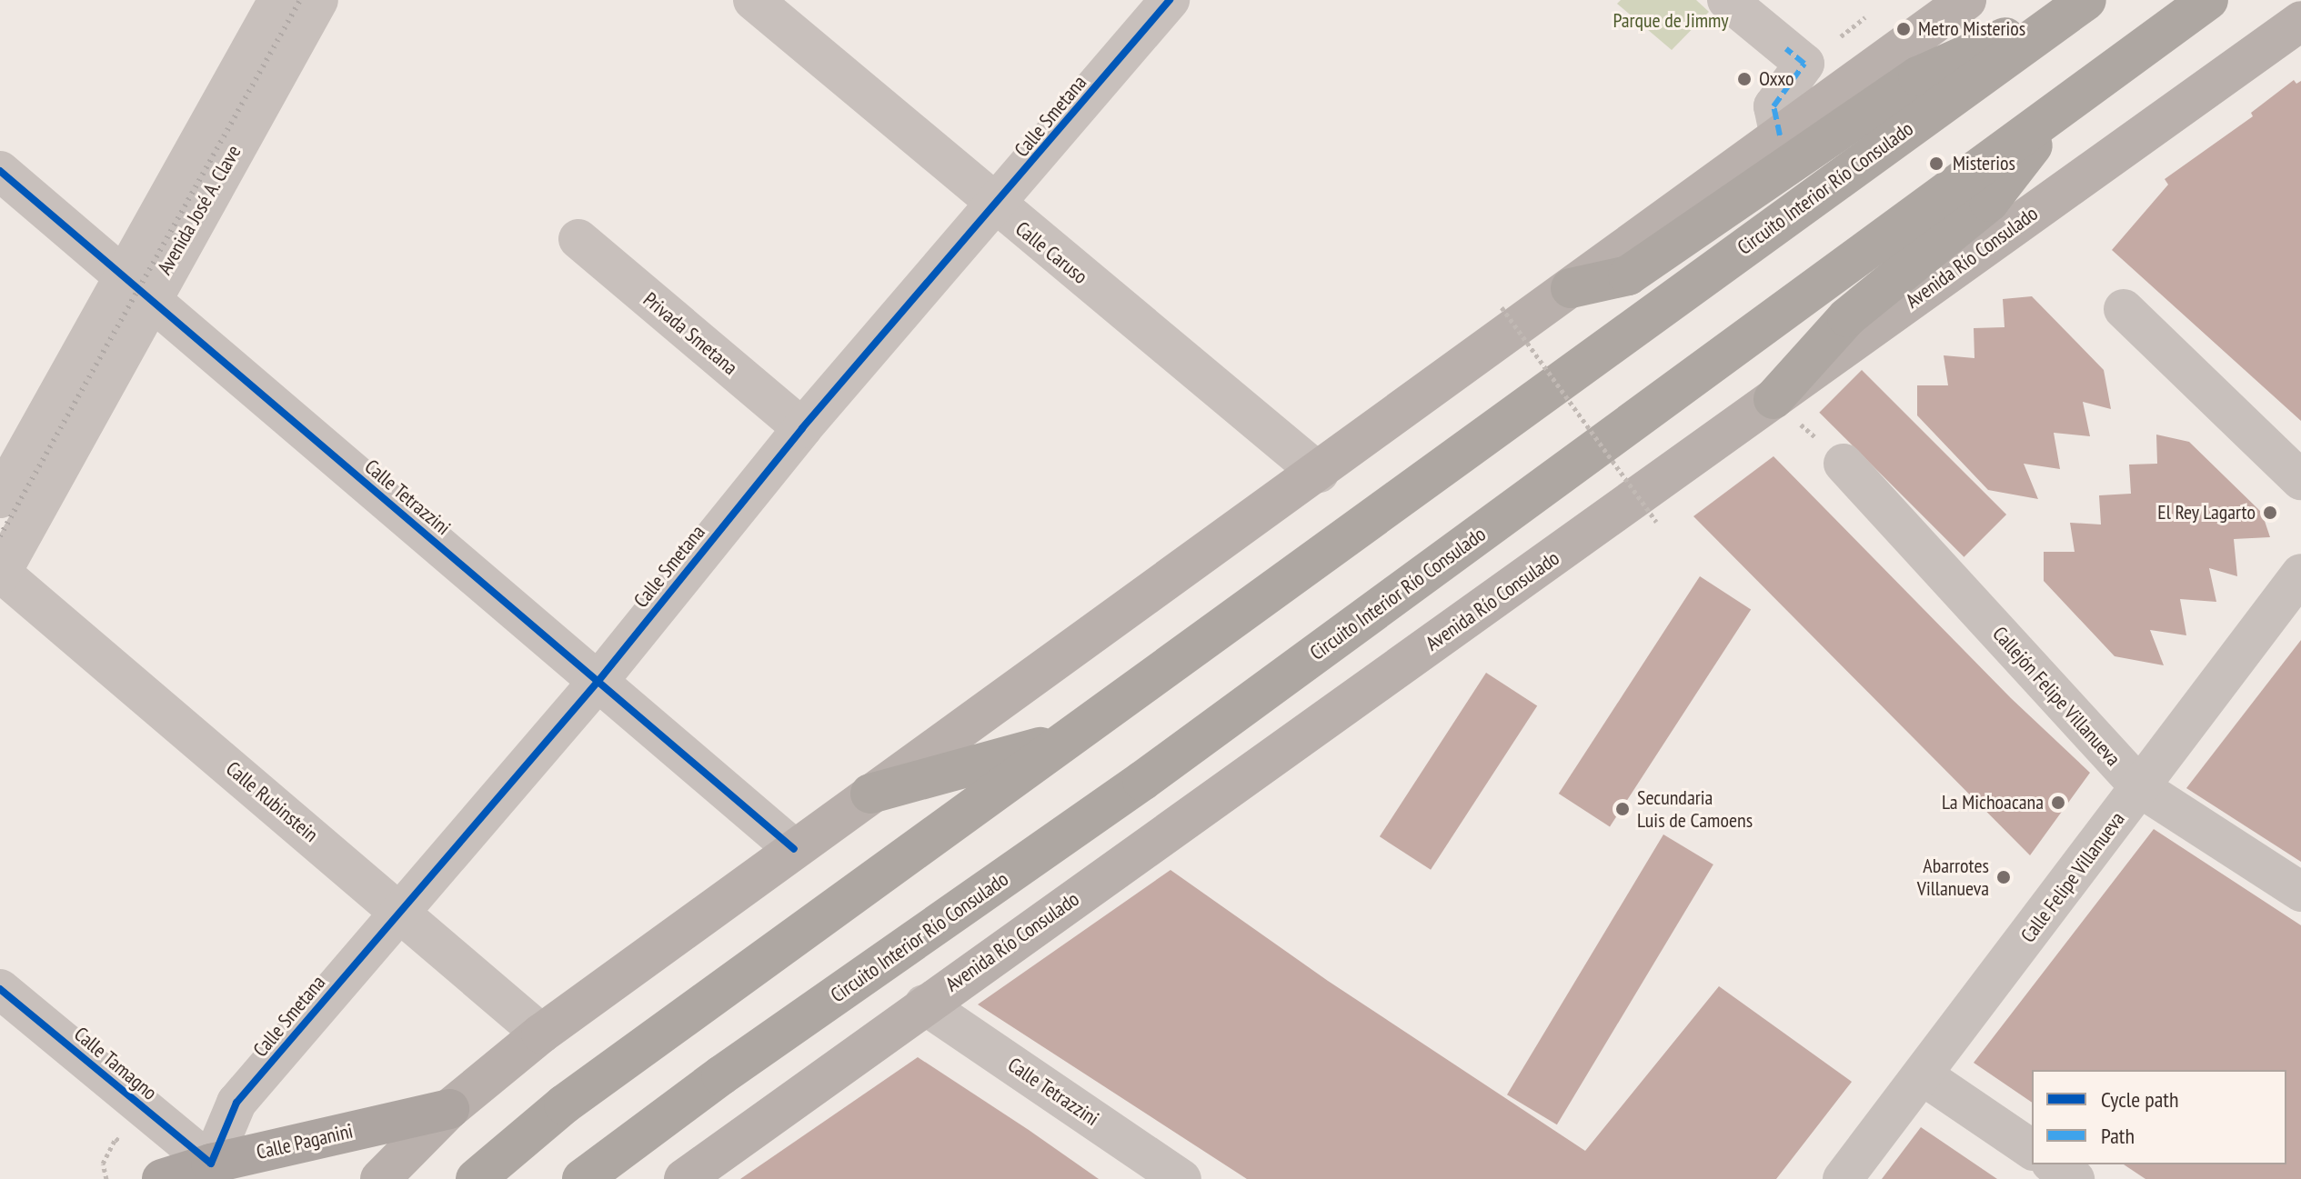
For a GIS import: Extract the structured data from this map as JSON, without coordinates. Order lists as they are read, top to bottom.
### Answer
{
  "streets": {
    "highway": ["Circuito Interior Río Consulado"],
    "main road": ["Avenida Río Consulado", "Calle Paganini"],
    "street": [
      "Calle Smetana",
      "Avenida José A. Clave",
      "Calle Caruso",
      "Privada Smetana",
      "Calle Tetrazzini",
      "Callejón Felipe Villanueva",
      "Calle Rubinstein",
      "Calle Felipe Villanueva",
      "Calle Tamagno"
    ]
  },
  "crossings": [
    ["Calle Smetana", "Calle Caruso"],
    ["Calle Smetana", "Privada Smetana"],
    ["Calle Smetana", "Calle Tetrazzini"],
    ["Calle Smetana", "Calle Rubinstein"],
    ["Calle Smetana", "Calle Tamagno"],
    ["Calle Smetana", "Calle Paganini"],
    ["Avenida José A. Clave", "Calle Tetrazzini"],
    ["Avenida José A. Clave", "Calle Rubinstein"],
    ["Avenida Río Consulado", "Calle Tetrazzini"],
    ["Callejón Felipe Villanueva", "Calle Felipe Villanueva"],
    ["Calle Tamagno", "Calle Paganini"]
  ],
  "parks": ["Parque de Jimmy"],
  "places": [
    "Metro Misterios",
    "Oxxo",
    "Misterios",
    "El Rey Lagarto",
    "La Michoacana",
    "Secundaria Luis de Camoens",
    "Abarrotes Villanueva"
  ],
  "legend": ["Cycle path", "Path"]
}
